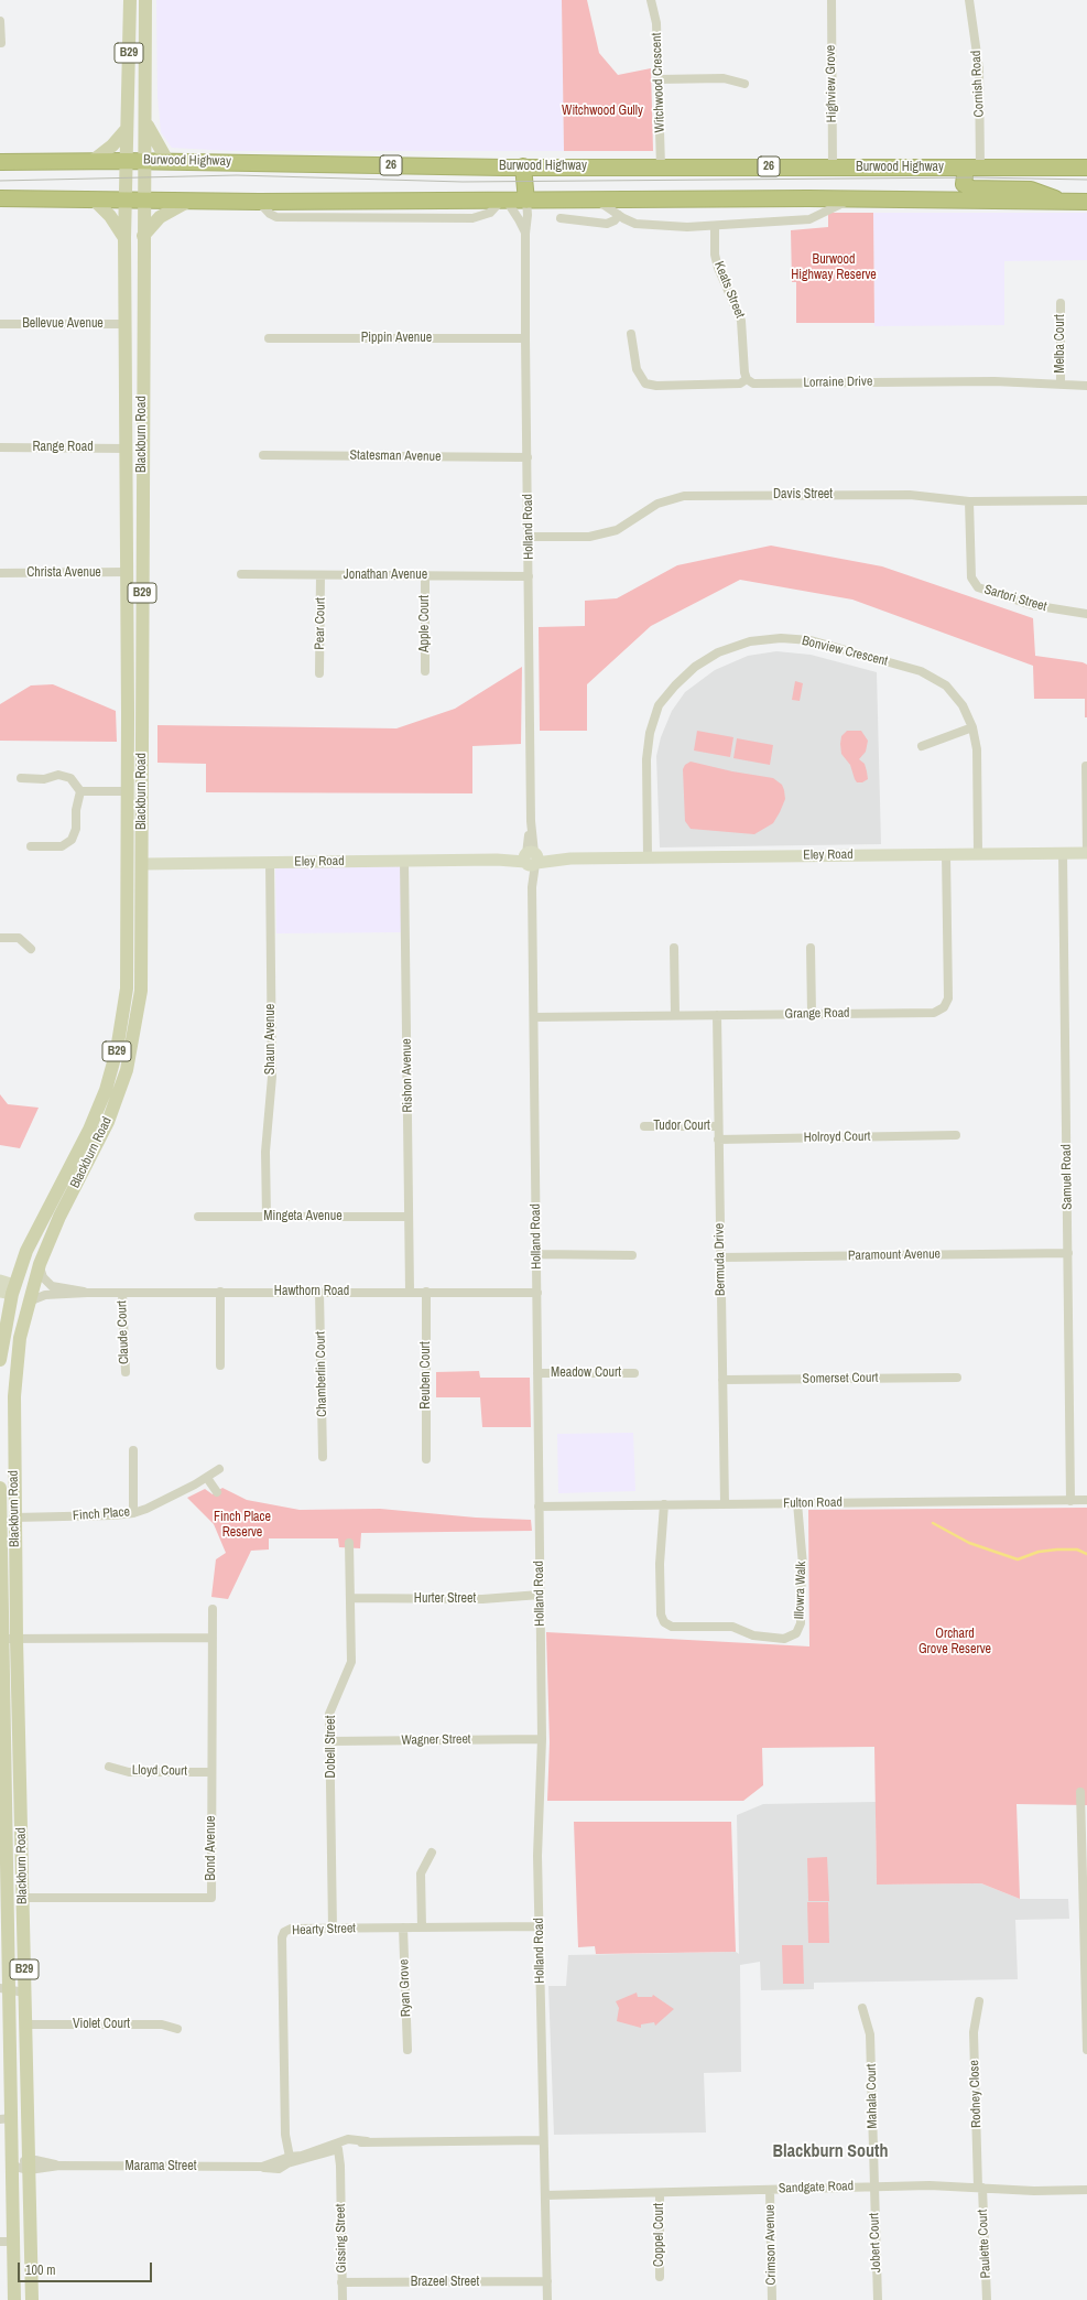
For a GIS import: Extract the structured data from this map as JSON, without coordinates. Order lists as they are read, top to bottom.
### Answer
{
  "streets": {
    "highway": ["Burwood Highway", "26"],
    "main road": ["B29", "Blackburn Road", "Eley Road"],
    "street": [
      "Witchwood Crescent",
      "Highview Grove",
      "Cornish Road",
      "Keats Street",
      "Bellevue Avenue",
      "Pippin Avenue",
      "Melba Court",
      "Lorraine Drive",
      "Range Road",
      "Statesman Avenue",
      "Davis Street",
      "Holland Road",
      "Christa Avenue",
      "Jonathan Avenue",
      "Sartori Street",
      "Pear Court",
      "Apple Court",
      "Bonview Crescent",
      "Grange Road",
      "Shaun Avenue",
      "Rishon Avenue",
      "Tudor Court",
      "Holroyd Court",
      "Samuel Road",
      "Mingeta Avenue",
      "Paramount Avenue",
      "Bermuda Drive",
      "Hawthorn Road",
      "Claude Court",
      "Meadow Court",
      "Chamberlin Court",
      "Reuben Court",
      "Somerset Court",
      "Fulton Road",
      "Finch Place",
      "Illowra Walk",
      "Hurter Street",
      "Wagner Street",
      "Dobell Street",
      "Lloyd Court",
      "Bond Avenue",
      "Hearty Street",
      "Ryan Grove",
      "Violet Court",
      "Rodney Close",
      "Mahala Court",
      "Marama Street",
      "Sandgate Road",
      "Coppel Court",
      "Gissing Street",
      "Jobert Court",
      "Paulette Court",
      "Crimson Avenue",
      "Brazeel Street"
    ]
  },
  "crossings": [
    ["Witchwood Crescent", "Burwood Highway"],
    ["Highview Grove", "Burwood Highway"],
    ["Cornish Road", "Burwood Highway"],
    ["Burwood Highway", "Blackburn Road"],
    ["Keats Street", "Lorraine Drive"],
    ["Bellevue Avenue", "Blackburn Road"],
    ["Pippin Avenue", "Holland Road"],
    ["Melba Court", "Lorraine Drive"],
    ["Blackburn Road", "Range Road"],
    ["Blackburn Road", "Christa Avenue"],
    ["Blackburn Road", "Eley Road"],
    ["Blackburn Road", "Hawthorn Road"],
    ["Blackburn Road", "Finch Place"],
    ["Blackburn Road", "Bond Avenue"],
    ["Blackburn Road", "Violet Court"],
    ["Blackburn Road", "Marama Street"],
    ["Statesman Avenue", "Holland Road"],
    ["Davis Street", "Holland Road"],
    ["Davis Street", "Sartori Street"],
    ["Holland Road", "Jonathan Avenue"],
    ["Holland Road", "Eley Road"],
    ["Holland Road", "Grange Road"],
    ["Holland Road", "Hawthorn Road"],
    ["Holland Road", "Meadow Court"],
    ["Holland Road", "Fulton Road"],
    ["Holland Road", "Hurter Street"],
    ["Holland Road", "Wagner Street"],
    ["Holland Road", "Hearty Street"],
    ["Holland Road", "Marama Street"],
    ["Holland Road", "Sandgate Road"],
    ["Holland Road", "Brazeel Street"],
    ["Jonathan Avenue", "Pear Court"],
    ["Jonathan Avenue", "Apple Court"],
    ["Bonview Crescent", "Eley Road"],
    ["Eley Road", "Grange Road"],
    ["Eley Road", "Shaun Avenue"],
    ["Eley Road", "Rishon Avenue"],
    ["Eley Road", "Samuel Road"],
    ["Grange Road", "Bermuda Drive"],
    ["Shaun Avenue", "Mingeta Avenue"],
    ["Rishon Avenue", "Mingeta Avenue"],
    ["Rishon Avenue", "Hawthorn Road"],
    ["Tudor Court", "Bermuda Drive"],
    ["Holroyd Court", "Bermuda Drive"],
    ["Samuel Road", "Paramount Avenue"],
    ["Samuel Road", "Fulton Road"],
    ["Paramount Avenue", "Bermuda Drive"],
    ["Bermuda Drive", "Somerset Court"],
    ["Bermuda Drive", "Fulton Road"],
    ["Hawthorn Road", "Claude Court"],
    ["Hawthorn Road", "Chamberlin Court"],
    ["Hawthorn Road", "Reuben Court"],
    ["Fulton Road", "Illowra Walk"],
    ["Hurter Street", "Dobell Street"],
    ["Wagner Street", "Dobell Street"],
    ["Dobell Street", "Hearty Street"],
    ["Lloyd Court", "Bond Avenue"],
    ["Hearty Street", "Ryan Grove"],
    ["Hearty Street", "Marama Street"],
    ["Rodney Close", "Sandgate Road"],
    ["Rodney Close", "Paulette Court"],
    ["Mahala Court", "Sandgate Road"],
    ["Mahala Court", "Jobert Court"],
    ["Marama Street", "Gissing Street"],
    ["Sandgate Road", "Coppel Court"],
    ["Sandgate Road", "Jobert Court"],
    ["Sandgate Road", "Paulette Court"],
    ["Sandgate Road", "Crimson Avenue"],
    ["Gissing Street", "Brazeel Street"]
  ],
  "districts": ["Blackburn South"],
  "parks": [
    "Witchwood Gully",
    "Burwood Highway Reserve",
    "Finch Place Reserve",
    "Orchard Grove Reserve"
  ],
  "scale_bar": "100 m"
}
